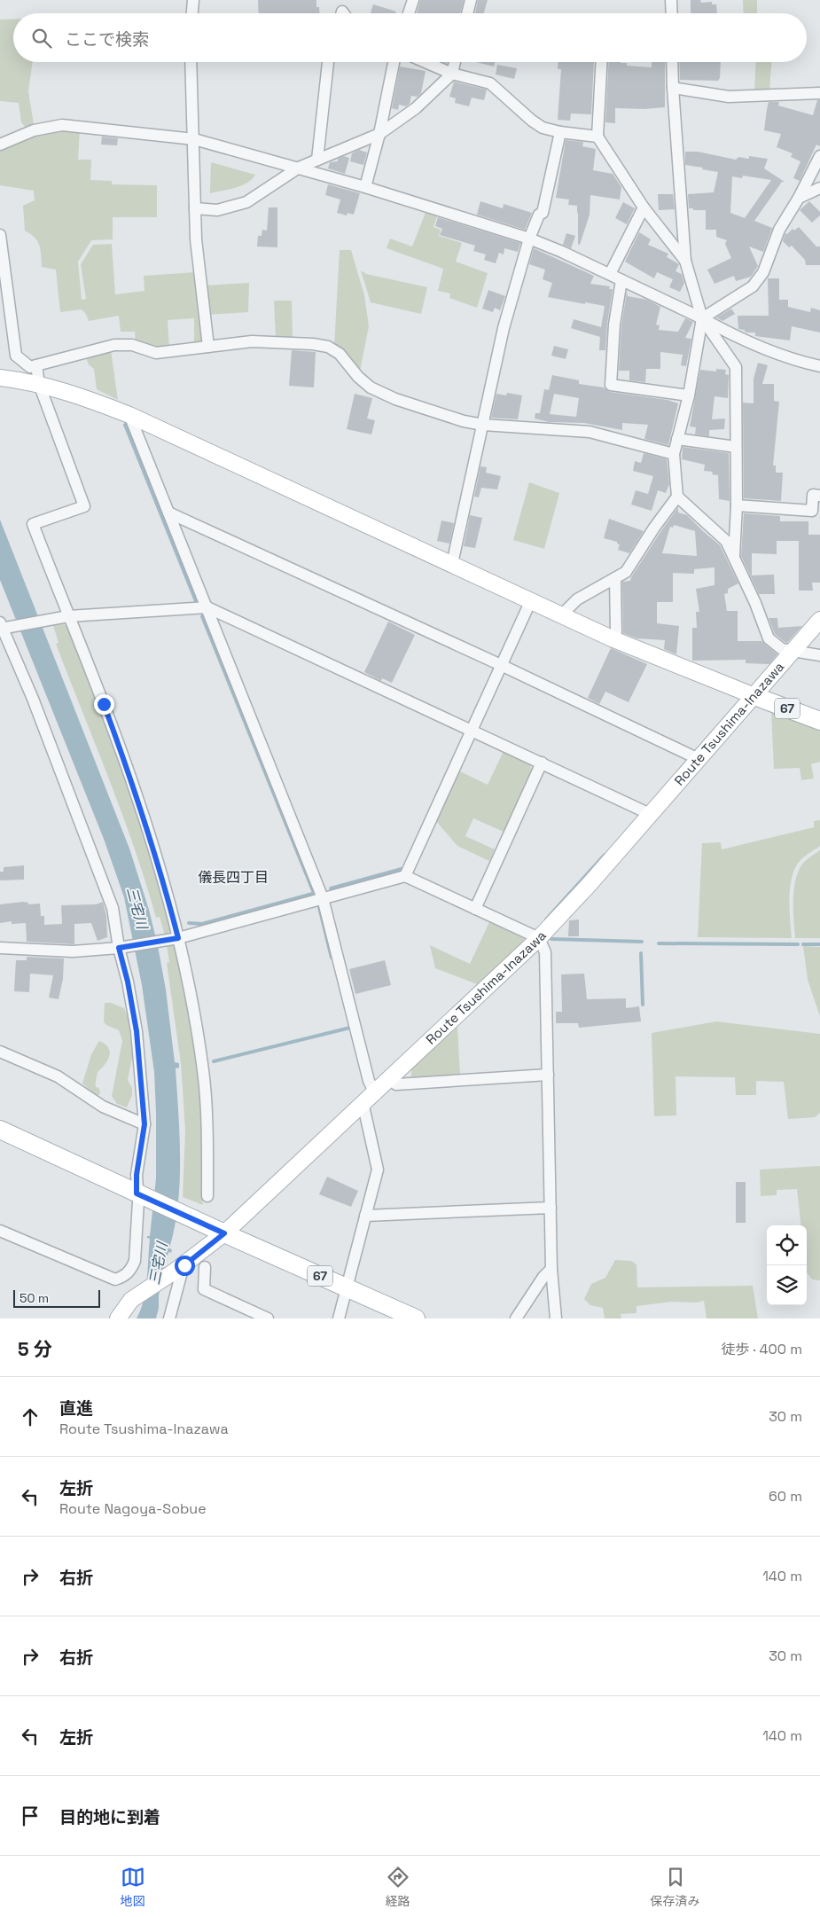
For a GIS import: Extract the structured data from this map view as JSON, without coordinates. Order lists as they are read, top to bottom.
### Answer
{
  "streets": {
    "main road": ["67", "Route Tsushima-Inazawa"]
  },
  "crossings": [
    ["67", "Route Tsushima-Inazawa"]
  ],
  "districts": ["儀長四丁目"],
  "water": ["三宅川"],
  "scale_bar": "50 m",
  "page": {
    "search": "ここで検索",
    "scale": "50 m",
    "heading": ["5 分", "徒歩 · 400 m"],
    "list": [
      ["直進", "Route Tsushima-Inazawa", "30 m"],
      ["左折", "Route Nagoya-Sobue", "60 m"],
      ["右折", "140 m"],
      ["右折", "30 m"],
      ["左折", "140 m"],
      "目的地に到着"
    ],
    "nav": ["地図", "経路", "保存済み"]
  }
}
